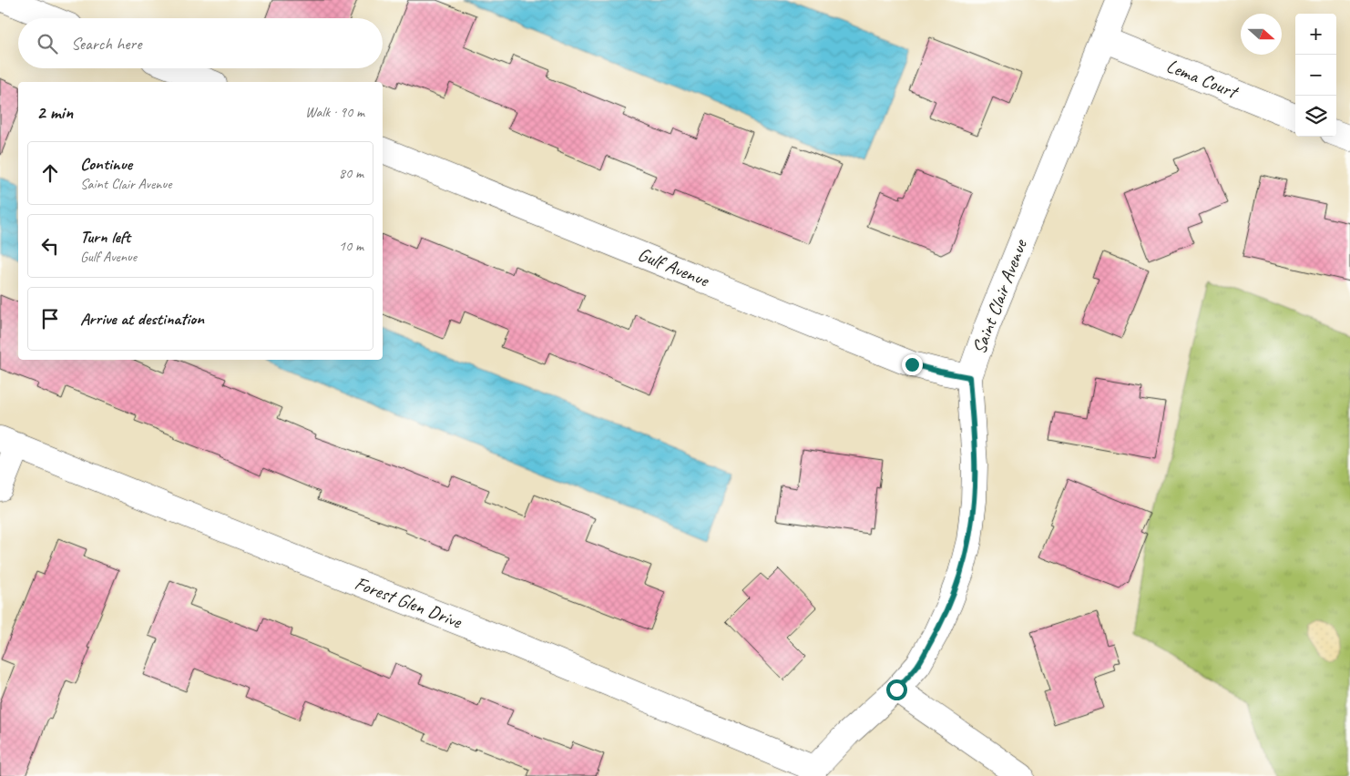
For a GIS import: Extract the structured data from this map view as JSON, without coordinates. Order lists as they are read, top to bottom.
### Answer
{
  "streets": {
    "street": [
      "Lema Court",
      "Gulf Avenue",
      "Saint Clair Avenue",
      "Forest Glen Drive"
    ]
  },
  "crossings": [
    ["Lema Court", "Saint Clair Avenue"],
    ["Gulf Avenue", "Saint Clair Avenue"],
    ["Saint Clair Avenue", "Forest Glen Drive"]
  ],
  "north": "right",
  "page": {
    "map_buttons": ["+", "−"],
    "search": "Search here",
    "heading": ["2 min", "Walk · 90 m"],
    "list": [
      ["Continue", "Saint Clair Avenue", "80 m"],
      ["Turn left", "Gulf Avenue", "10 m"],
      "Arrive at destination"
    ]
  }
}
